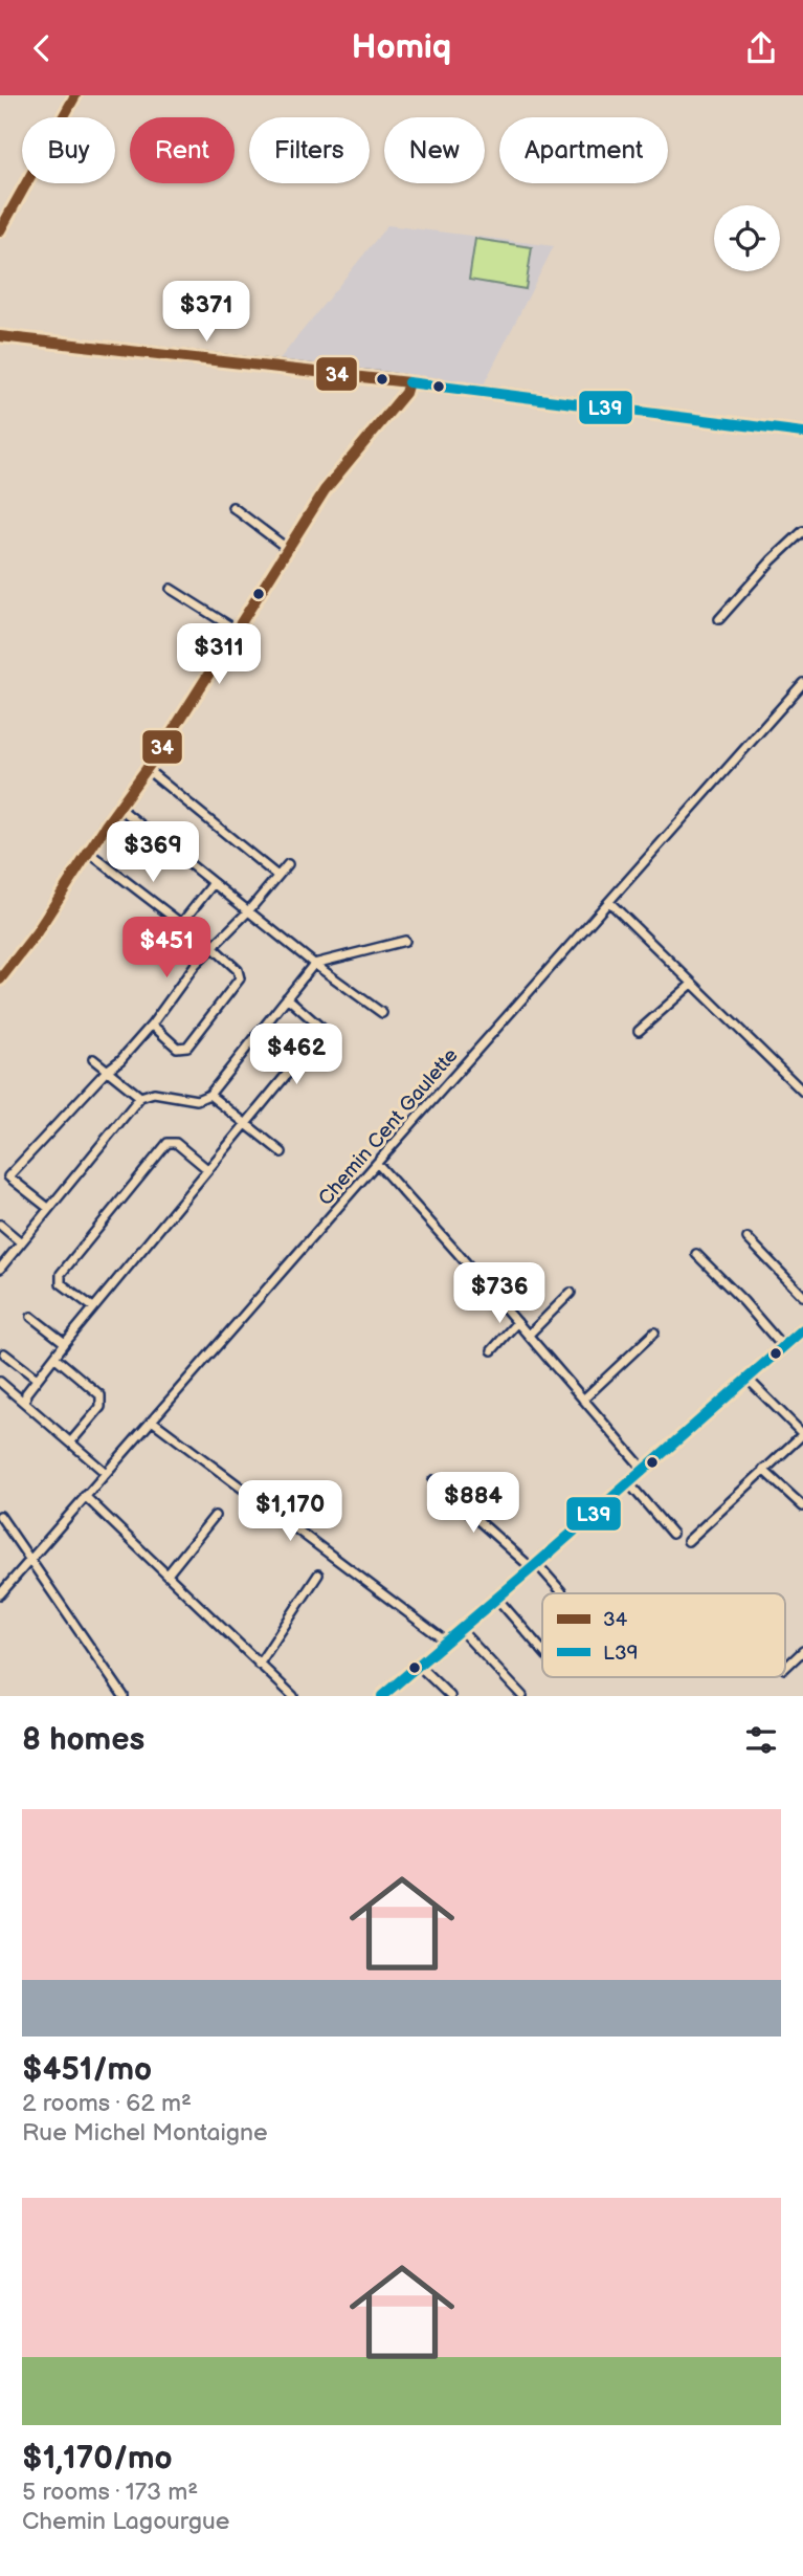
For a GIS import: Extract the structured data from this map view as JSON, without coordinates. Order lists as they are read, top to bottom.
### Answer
{
  "streets": {
    "street": ["Chemin Cent Gaulette"]
  },
  "lines": ["transit line 34", "transit line L39"],
  "legend": ["34", "L39"],
  "page": {
    "header": "Homiq",
    "chip": [
      "Buy",
      "Rent",
      "Filters",
      "New",
      "Apartment"
    ],
    "price": [
      "$371",
      "$311",
      "$369",
      "$451",
      "$462",
      "$736",
      "$884",
      "$1,170"
    ],
    "heading": "8 homes",
    "list": [
      {
        "name": "$451/mo",
        "note": "2 rooms · 62 m² · Rue Michel Montaigne"
      },
      {
        "name": "$1,170/mo",
        "note": "5 rooms · 173 m² · Chemin Lagourgue"
      }
    ]
  }
}
